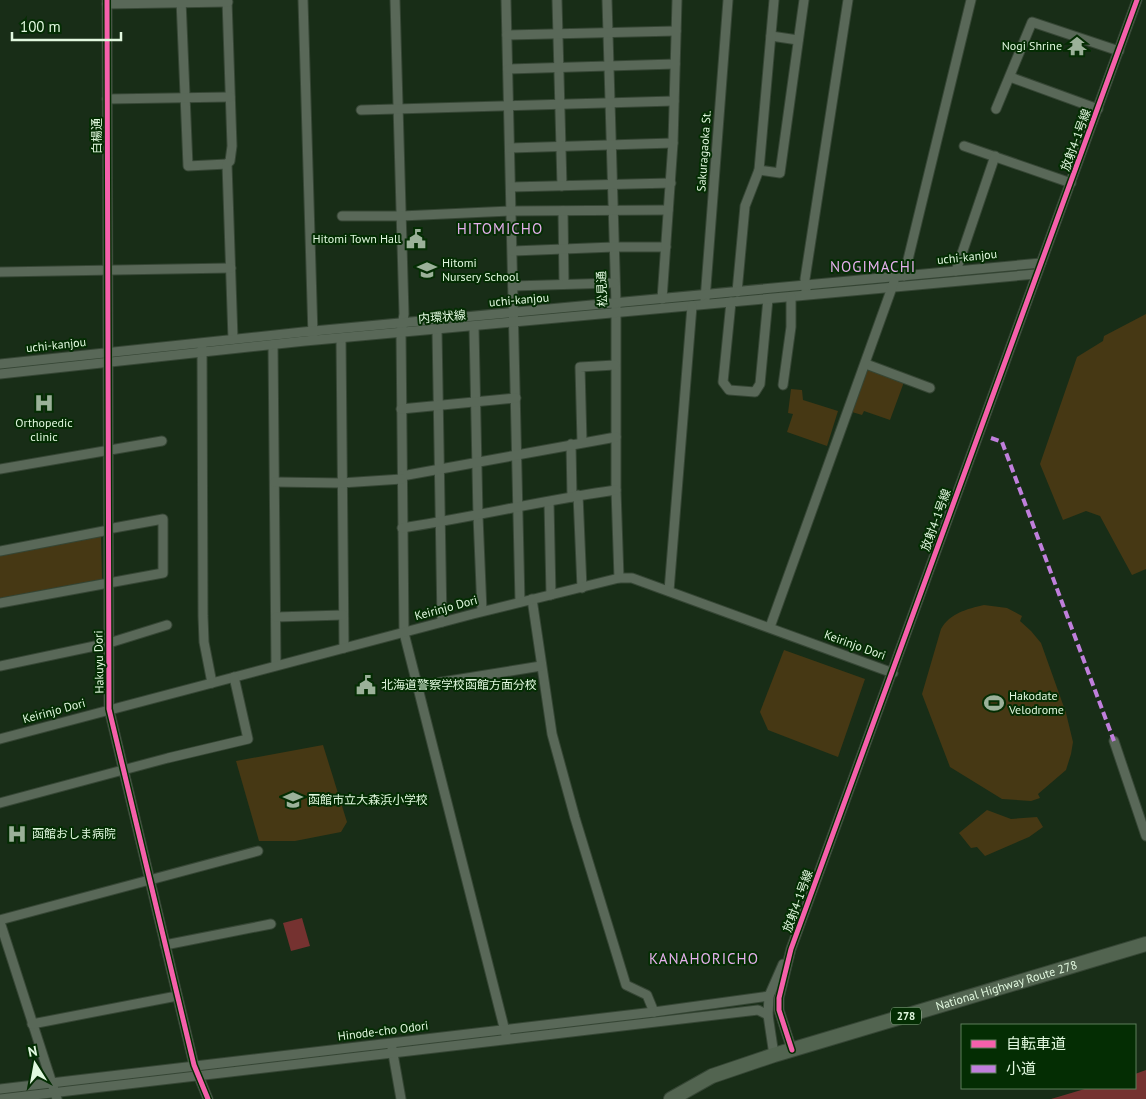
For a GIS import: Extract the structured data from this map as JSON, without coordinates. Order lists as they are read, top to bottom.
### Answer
{
  "streets": {
    "highway": ["National Highway Route 278", "278"],
    "street": [
      "白楊通",
      "放射4-1号線",
      "Sakuragaoka St.",
      "uchi-kanjou",
      "松見通",
      "内環状線",
      "Keirinjo Dori",
      "Hakuyu Dori",
      "Hinode-cho Odori"
    ]
  },
  "crossings": [
    ["白楊通", "Hakuyu Dori"],
    ["放射4-1号線", "uchi-kanjou"],
    ["放射4-1号線", "内環状線"],
    ["放射4-1号線", "Keirinjo Dori"],
    ["放射4-1号線", "National Highway Route 278"],
    ["放射4-1号線", "Hinode-cho Odori"],
    ["Sakuragaoka St.", "uchi-kanjou"],
    ["Sakuragaoka St.", "内環状線"],
    ["uchi-kanjou", "松見通"],
    ["uchi-kanjou", "Hakuyu Dori"],
    ["松見通", "内環状線"],
    ["松見通", "Keirinjo Dori"],
    ["内環状線", "Hakuyu Dori"],
    ["Keirinjo Dori", "Hakuyu Dori"],
    ["Hakuyu Dori", "Hinode-cho Odori"]
  ],
  "districts": ["HITOMICHO", "NOGIMACHI", "KANAHORICHO"],
  "places": {
    "temple": ["Nogi Shrine"],
    "public building": ["Hitomi Town Hall", "北海道警察学校函館方面分校"],
    "school or university": ["Hitomi Nursery School", "函館市立大森浜小学校"],
    "hospital": ["Orthopedic clinic", "函館おしま病院"],
    "sports": ["Hakodate Velodrome"]
  },
  "legend": ["自転車道", "小道"],
  "scale_bar": "100 m",
  "north": "top"
}
